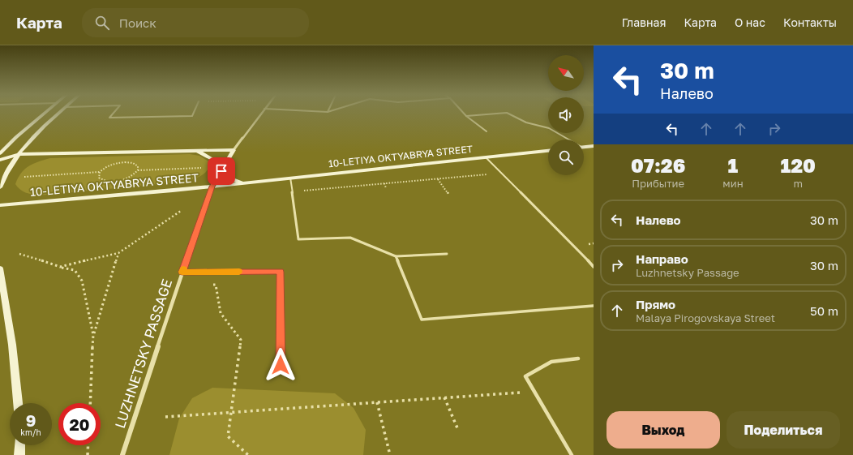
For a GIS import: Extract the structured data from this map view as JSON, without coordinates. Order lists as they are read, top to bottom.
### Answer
{
  "streets": {
    "street": ["10-LETIYA OKTYABRYA STREET", "LUZHNETSKY PASSAGE"]
  },
  "crossings": [
    ["10-LETIYA OKTYABRYA STREET", "LUZHNETSKY PASSAGE"]
  ],
  "north": "top left",
  "page": {
    "header": "Карта",
    "search": "Поиск",
    "nav": [
      "Главная",
      "Карта",
      "О нас",
      "Контакты"
    ],
    "turn": ["30 m", "Налево"],
    "eta": [
      "07:26",
      "Прибытие",
      "1",
      "мин",
      "120",
      "m"
    ],
    "list": [
      {
        "name": "Налево",
        "value": "30 m"
      },
      {
        "name": "Направо",
        "note": "Luzhnetsky Passage",
        "value": "30 m"
      },
      {
        "name": "Прямо",
        "note": "Malaya Pirogovskaya Street",
        "value": "50 m"
      }
    ],
    "speed": "9 km/h",
    "limit": "20",
    "buttons": ["Выход", "Поделиться"]
  }
}
